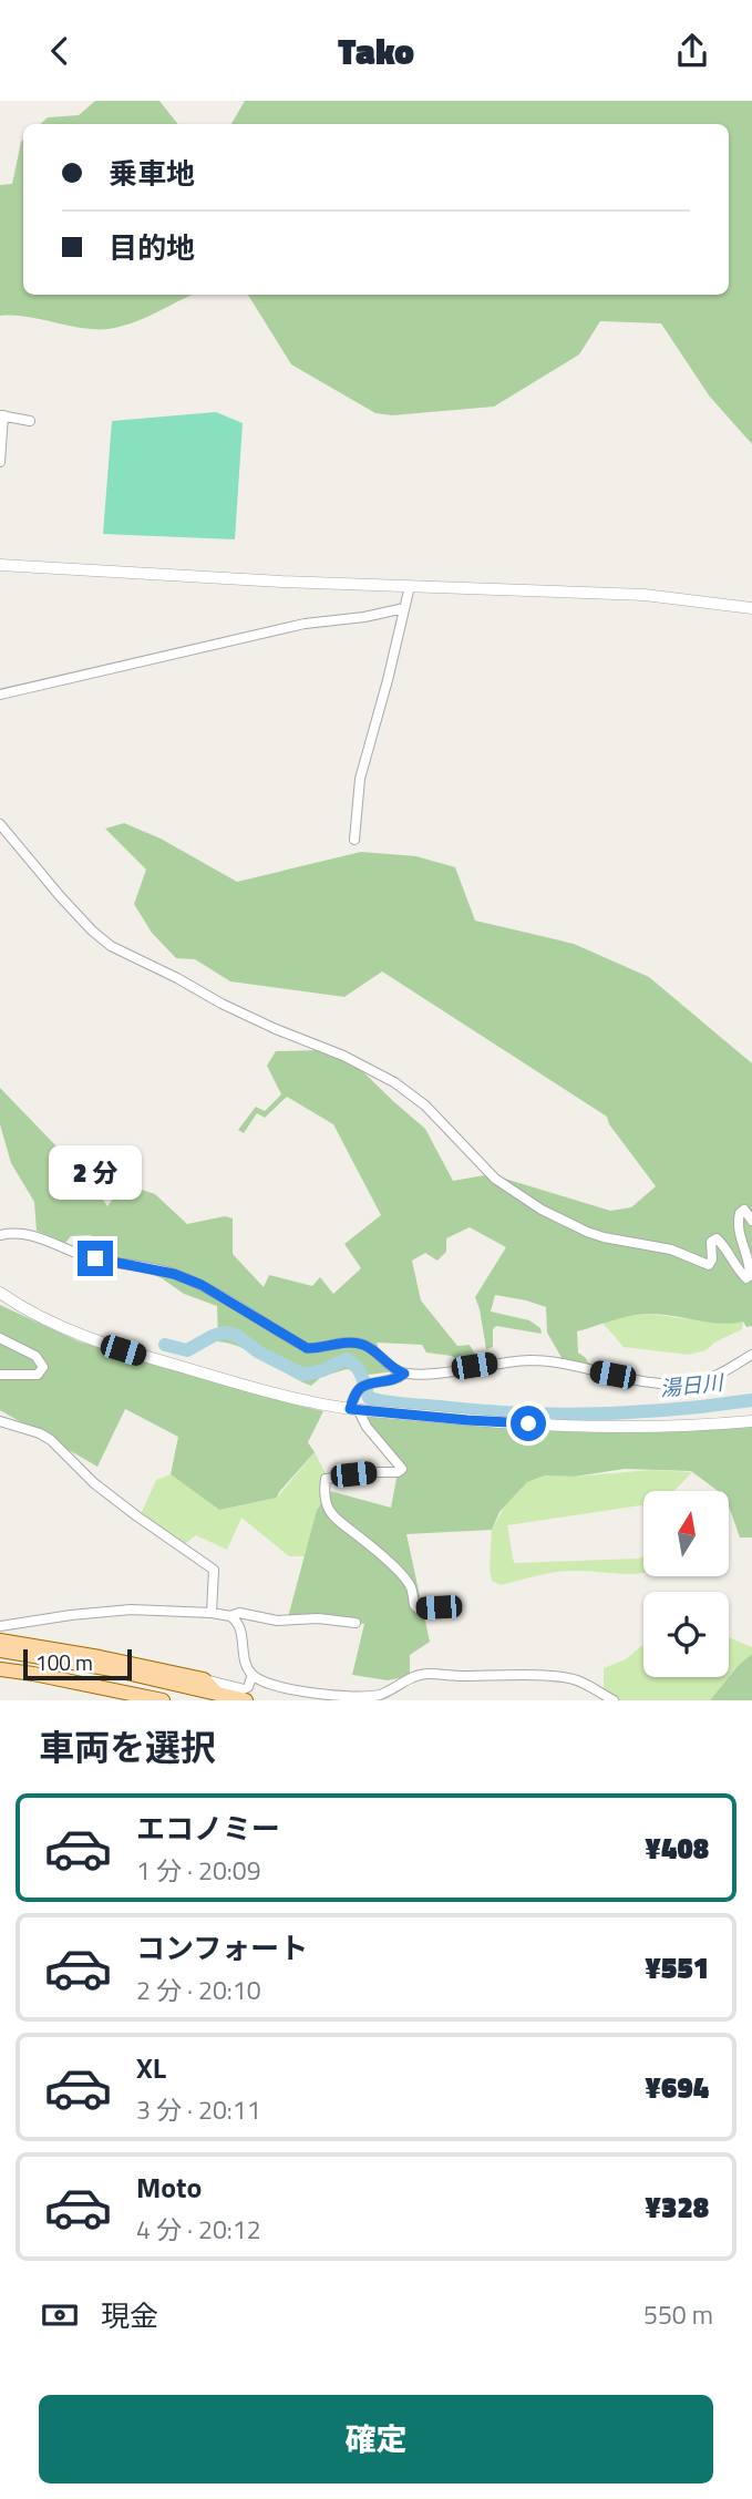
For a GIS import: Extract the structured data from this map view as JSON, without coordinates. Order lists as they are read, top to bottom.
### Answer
{
  "water": ["湯日川"],
  "scale_bar": "100 m",
  "north": "top",
  "page": {
    "header": "Tako",
    "banner": ["乗車地", "目的地"],
    "bubble": "2 分",
    "scale": "100 m",
    "heading": "車両を選択",
    "list": [
      {
        "name": "エコノミー",
        "note": "1 分 · 20:09",
        "value": "¥408"
      },
      {
        "name": "コンフォート",
        "note": "2 分 · 20:10",
        "value": "¥551"
      },
      {
        "name": "XL",
        "note": "3 分 · 20:11",
        "value": "¥694"
      },
      {
        "name": "Moto",
        "note": "4 分 · 20:12",
        "value": "¥328"
      }
    ],
    "pay": ["現金", "550 m"],
    "buttons": "確定"
  }
}
